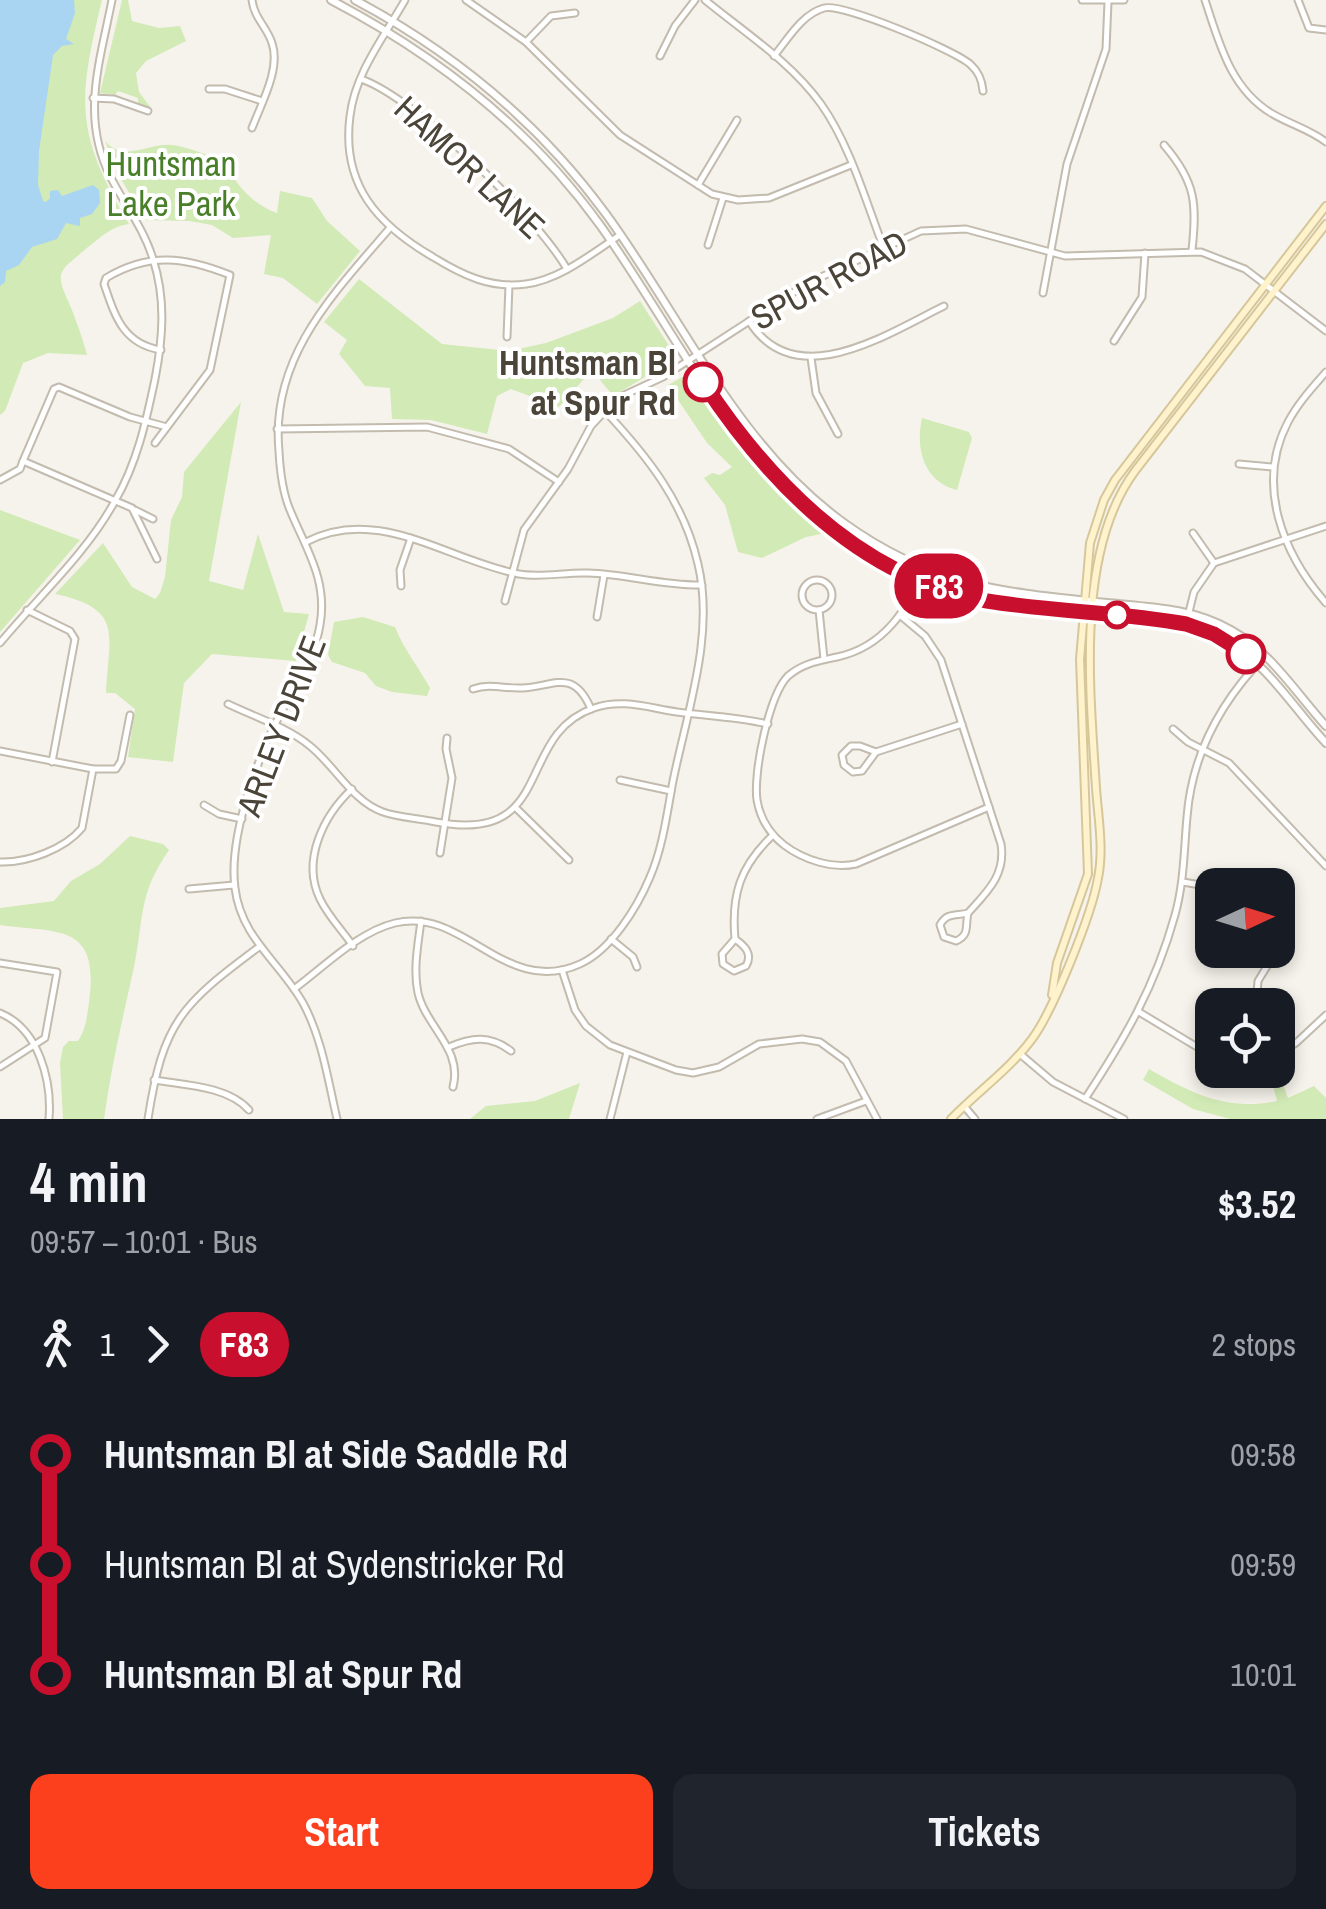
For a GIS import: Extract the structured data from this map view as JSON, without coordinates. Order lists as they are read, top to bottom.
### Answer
{
  "streets": {
    "street": ["HAMOR LANE", "SPUR ROAD", "ARLEY DRIVE"]
  },
  "parks": ["Huntsman Lake Park"],
  "places": ["Huntsman Bl at Spur Rd"],
  "lines": ["bus line F83"],
  "north": "right",
  "page": {
    "on_map": "F83",
    "heading": ["4 min", "09:57 – 10:01 · Bus", "$3.52"],
    "legs": ["1", "F83", "2 stops"],
    "list": [
      {
        "name": "Huntsman Bl at Side Saddle Rd",
        "value": "09:58"
      },
      {
        "name": "Huntsman Bl at Sydenstricker Rd",
        "value": "09:59"
      },
      {
        "name": "Huntsman Bl at Spur Rd",
        "value": "10:01"
      }
    ],
    "buttons": ["Start", "Tickets"]
  }
}
